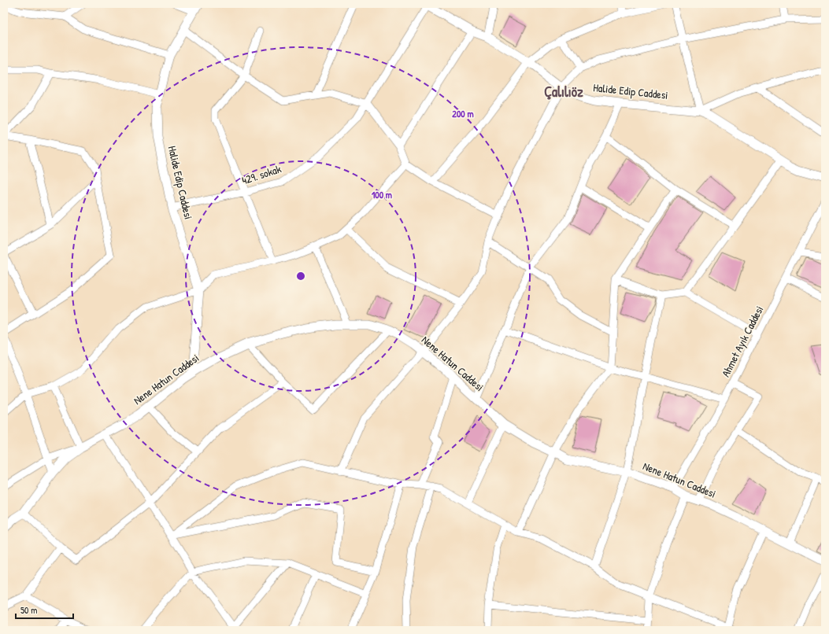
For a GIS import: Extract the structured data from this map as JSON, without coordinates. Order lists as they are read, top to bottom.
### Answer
{
  "streets": {
    "street": [
      "Halide Edip Caddesi",
      "429. sokak",
      "Ahmet Ayık Caddesi",
      "Nene Hatun Caddesi"
    ]
  },
  "crossings": [
    ["Halide Edip Caddesi", "429. sokak"],
    ["Halide Edip Caddesi", "Nene Hatun Caddesi"],
    ["Ahmet Ayık Caddesi", "Nene Hatun Caddesi"]
  ],
  "districts": ["Çalılıöz"],
  "scale_bar": "50 m",
  "rings": ["200 m", "100 m"]
}
